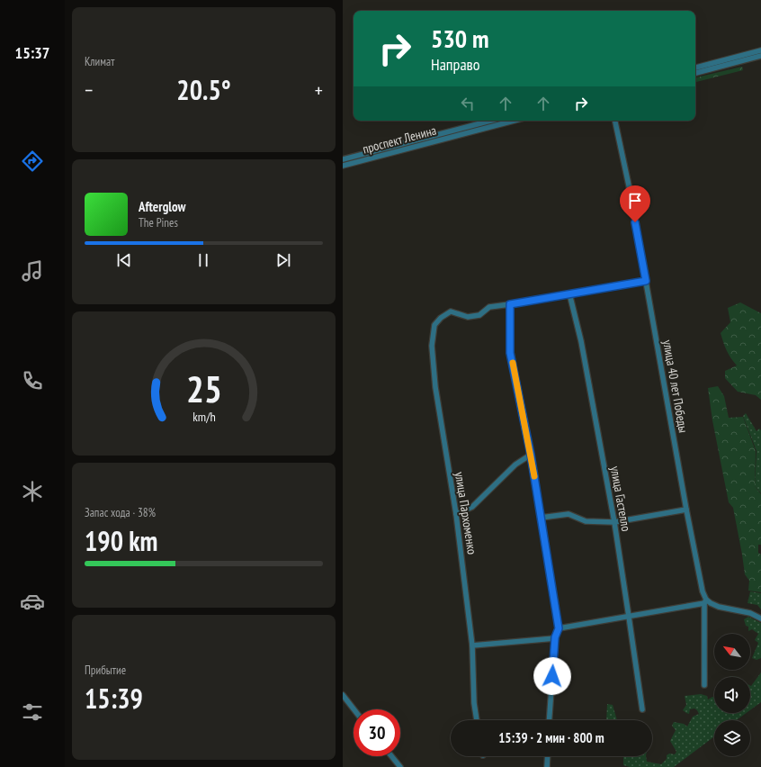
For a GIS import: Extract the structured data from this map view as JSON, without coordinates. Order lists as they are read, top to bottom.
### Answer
{
  "streets": {
    "street": [
      "проспект Ленина",
      "улица 40 лет Победы",
      "улица Гастелло",
      "улица Пархоменко"
    ]
  },
  "north": "top left",
  "page": {
    "tabs": "15:37",
    "tile": [
      "Климат",
      ["Запас хода · 38%", "190 km"],
      ["Прибытие", "15:39"]
    ],
    "turn": ["530 m", "Направо"],
    "heat": ["−", "20.5°", "+"],
    "song": ["Afterglow", "The Pines"],
    "limit": "30",
    "trip": "15:39 · 2 мин · 800 m",
    "gauge": ["25", "km/h"]
  }
}
